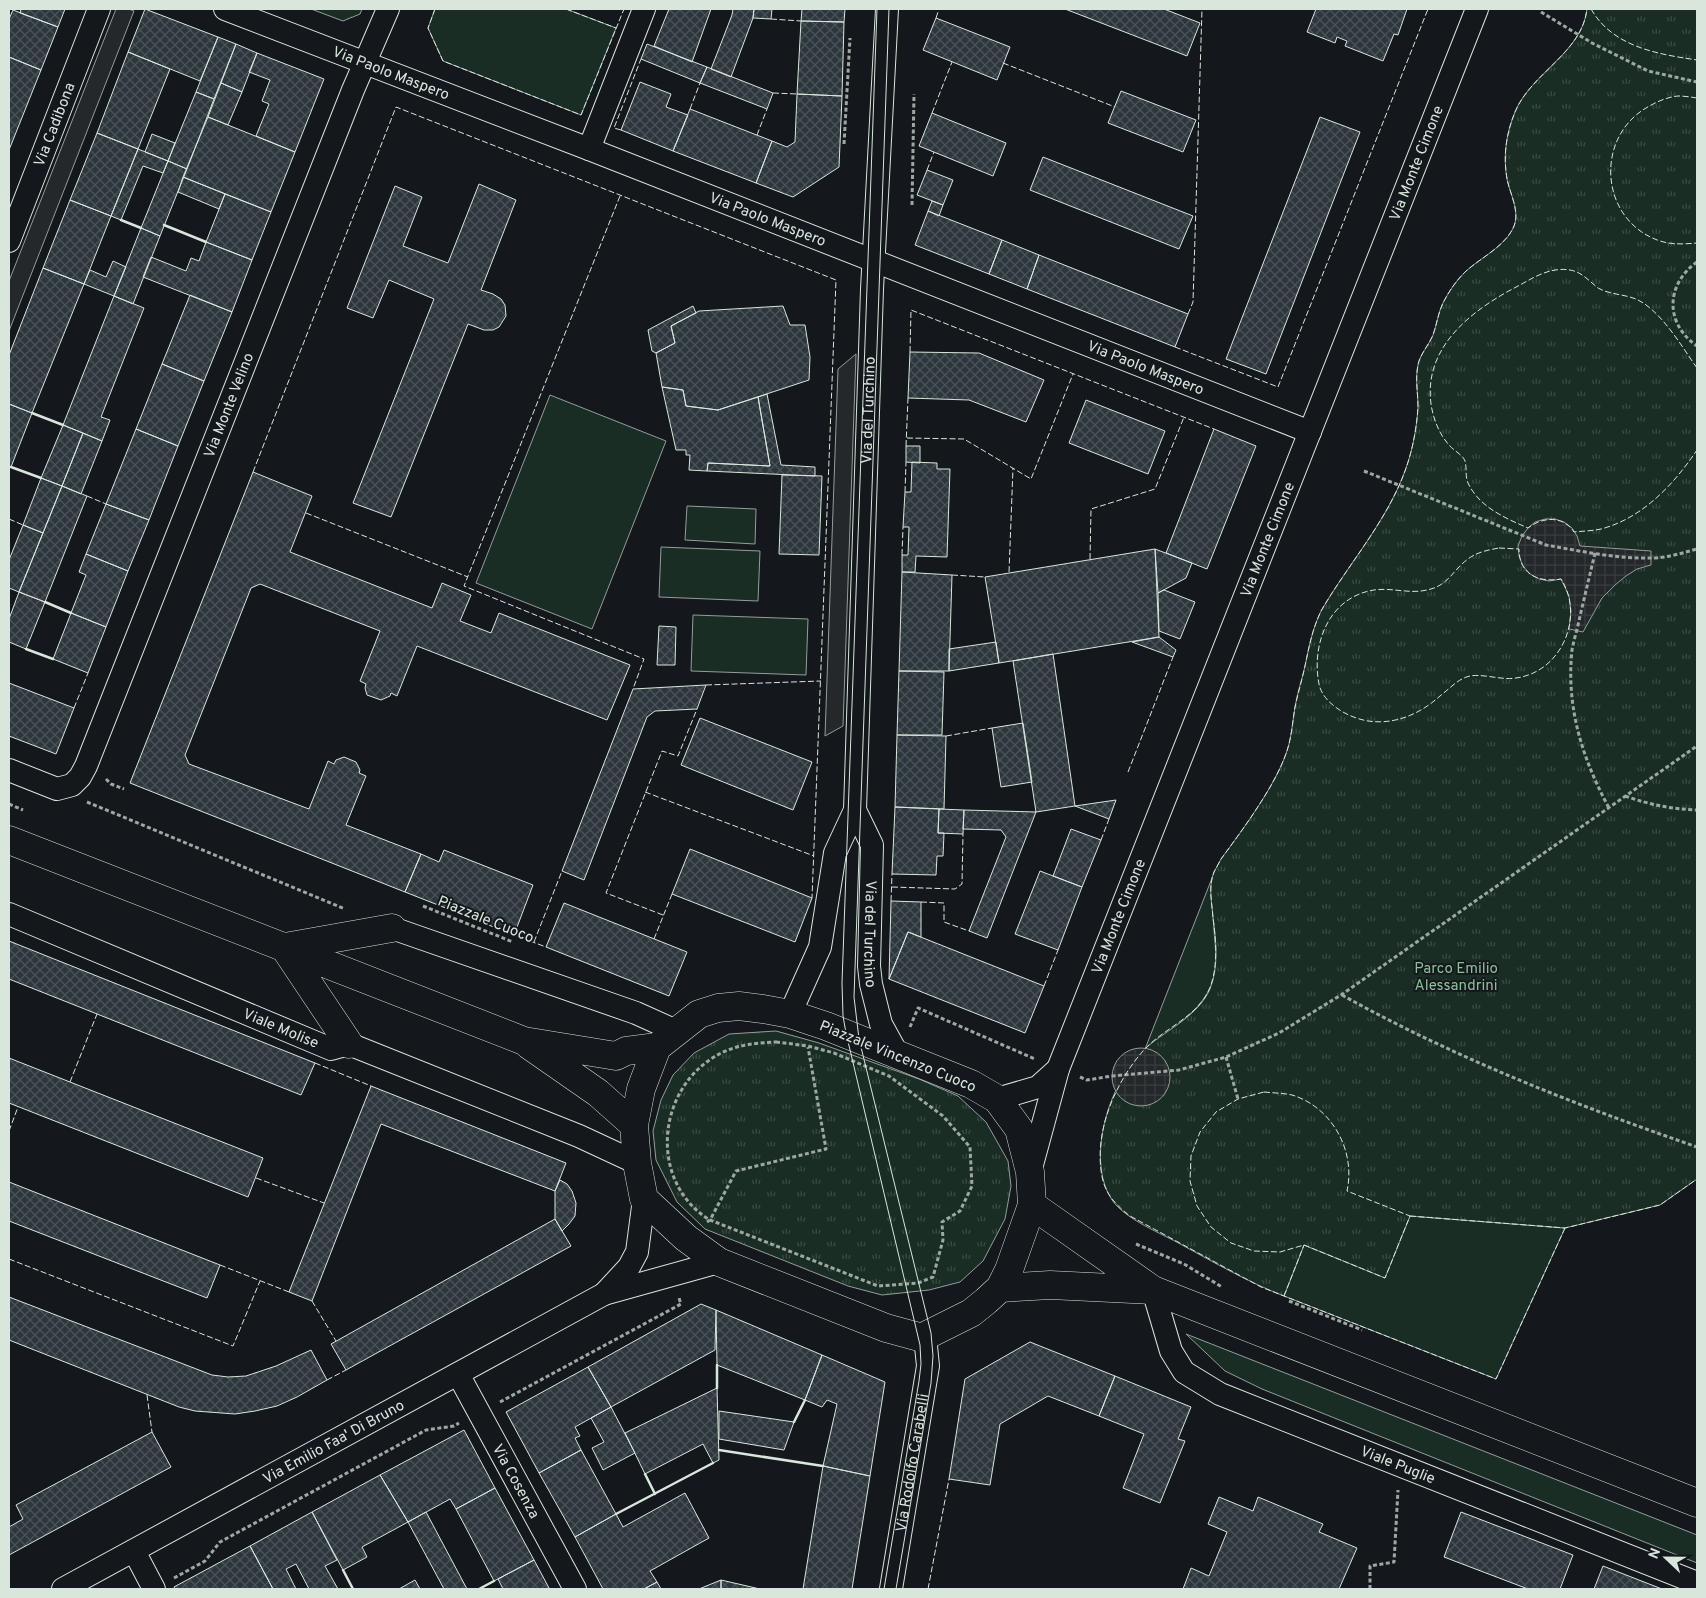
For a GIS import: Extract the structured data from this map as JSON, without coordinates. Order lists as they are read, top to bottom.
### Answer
{
  "streets": {
    "main road": ["Piazzale Vincenzo Cuoco"],
    "street": [
      "Via Paolo Maspero",
      "Via Cadibona",
      "Via Monte Cimone",
      "Via Monte Velino",
      "Via del Turchino",
      "Viale Molise",
      "Via Emilio Faa' Di Bruno",
      "Via Rodolfo Carabelli",
      "Viale Puglie",
      "Via Cosenza"
    ],
    "path": ["Piazzale Cuoco"]
  },
  "crossings": [
    ["Via Paolo Maspero", "Via Monte Cimone"],
    ["Via Paolo Maspero", "Via Monte Velino"],
    ["Via Paolo Maspero", "Via del Turchino"],
    ["Via Monte Cimone", "Piazzale Vincenzo Cuoco"],
    ["Via del Turchino", "Piazzale Vincenzo Cuoco"],
    ["Piazzale Vincenzo Cuoco", "Via Rodolfo Carabelli"],
    ["Via Emilio Faa' Di Bruno", "Via Cosenza"]
  ],
  "parks": ["Parco Emilio Alessandrini"],
  "north": "left"
}
